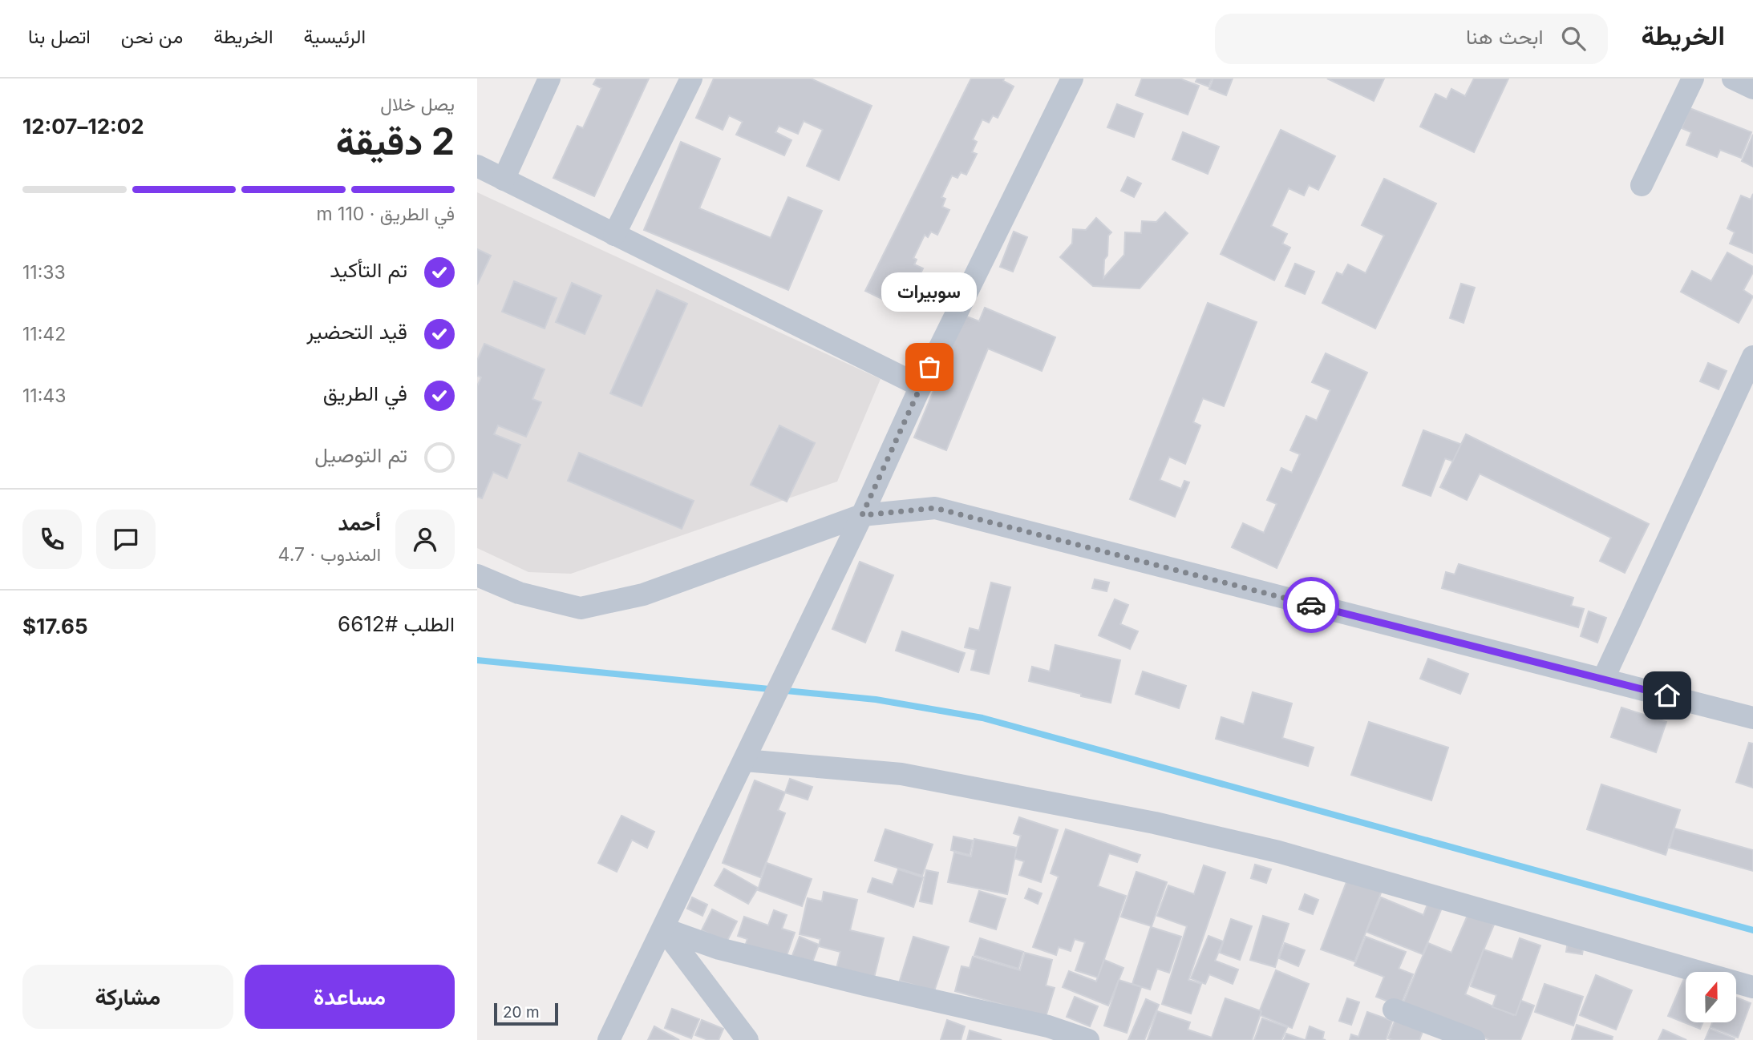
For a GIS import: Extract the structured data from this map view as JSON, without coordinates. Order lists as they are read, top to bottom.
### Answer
{
  "places": ["سوبيرات"],
  "scale_bar": "20 m",
  "north": "top",
  "page": {
    "header": "الخريطة",
    "search": "ابحث هنا",
    "nav": [
      "الرئيسية",
      "الخريطة",
      "من نحن",
      "اتصل بنا"
    ],
    "heading": ["2 دقيقة", "يصل خلال", "12:02–12:07"],
    "panel": [
      "أحمد",
      "المندوب · 4.7",
      "الطلب #6612",
      "$17.65"
    ],
    "bar": "في الطريق · 110 m",
    "list": [
      ["تم التأكيد", "11:33"],
      ["قيد التحضير", "11:42"],
      ["في الطريق", "11:43"],
      "تم التوصيل"
    ],
    "bubble": "سوبيرات",
    "buttons": ["مساعدة", "مشاركة"],
    "scale": "20 m"
  }
}
